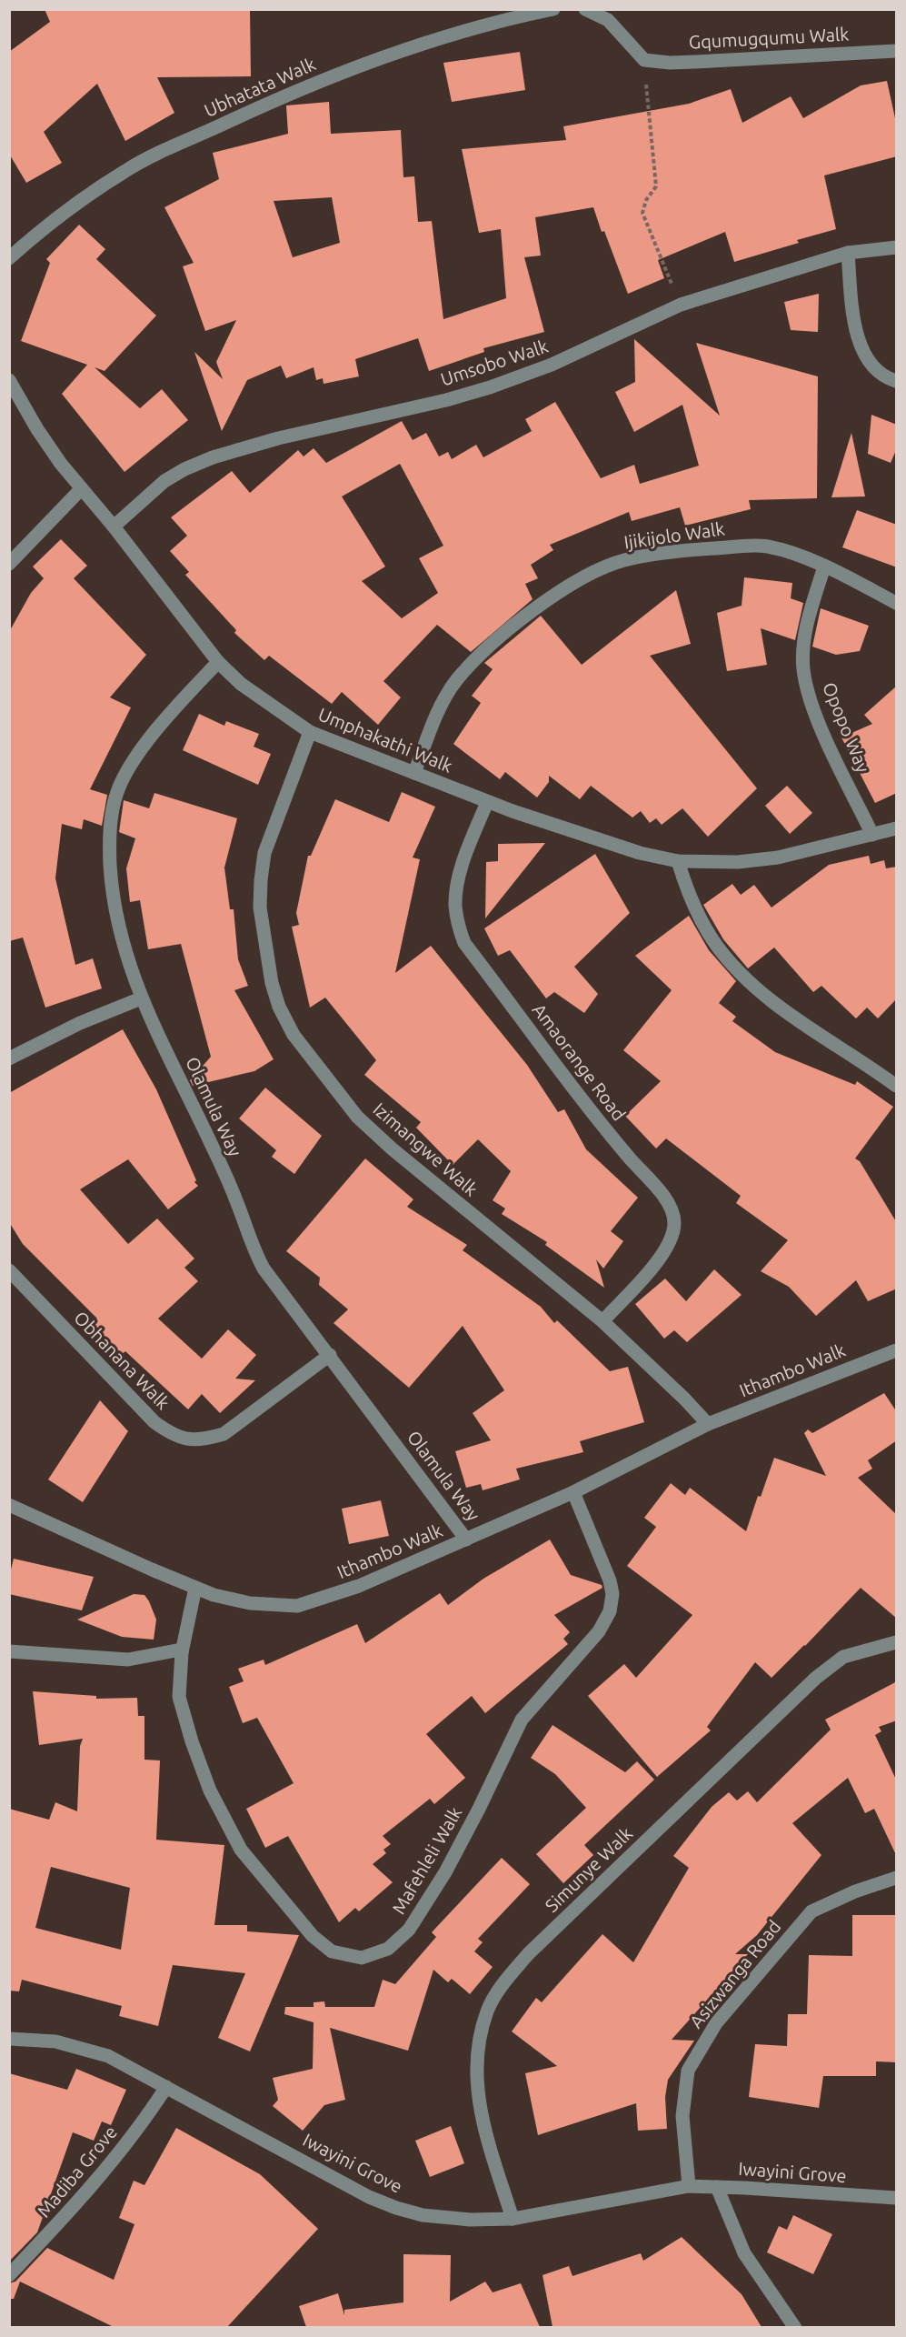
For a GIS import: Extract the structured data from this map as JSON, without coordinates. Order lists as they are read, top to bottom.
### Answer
{
  "streets": {
    "street": [
      "Gqumugqumu Walk",
      "Ubhatata Walk",
      "Umsobo Walk",
      "Ijikijolo Walk",
      "Opopo Way",
      "Umphakathi Walk",
      "Amaorange Road",
      "Olamula Way",
      "Izimangwe Walk",
      "Obhanana Walk",
      "Ithambo Walk",
      "Mafehleli Walk",
      "Simunye Walk",
      "Asizwanga Road",
      "Iwayini Grove",
      "Madiba Grove"
    ]
  },
  "crossings": [
    ["Umsobo Walk", "Umphakathi Walk"],
    ["Ijikijolo Walk", "Opopo Way"],
    ["Ijikijolo Walk", "Umphakathi Walk"],
    ["Opopo Way", "Umphakathi Walk"],
    ["Umphakathi Walk", "Amaorange Road"],
    ["Umphakathi Walk", "Olamula Way"],
    ["Umphakathi Walk", "Izimangwe Walk"],
    ["Amaorange Road", "Izimangwe Walk"],
    ["Olamula Way", "Obhanana Walk"],
    ["Olamula Way", "Ithambo Walk"],
    ["Izimangwe Walk", "Ithambo Walk"],
    ["Ithambo Walk", "Mafehleli Walk"],
    ["Simunye Walk", "Iwayini Grove"],
    ["Asizwanga Road", "Iwayini Grove"],
    ["Iwayini Grove", "Madiba Grove"]
  ]
}
